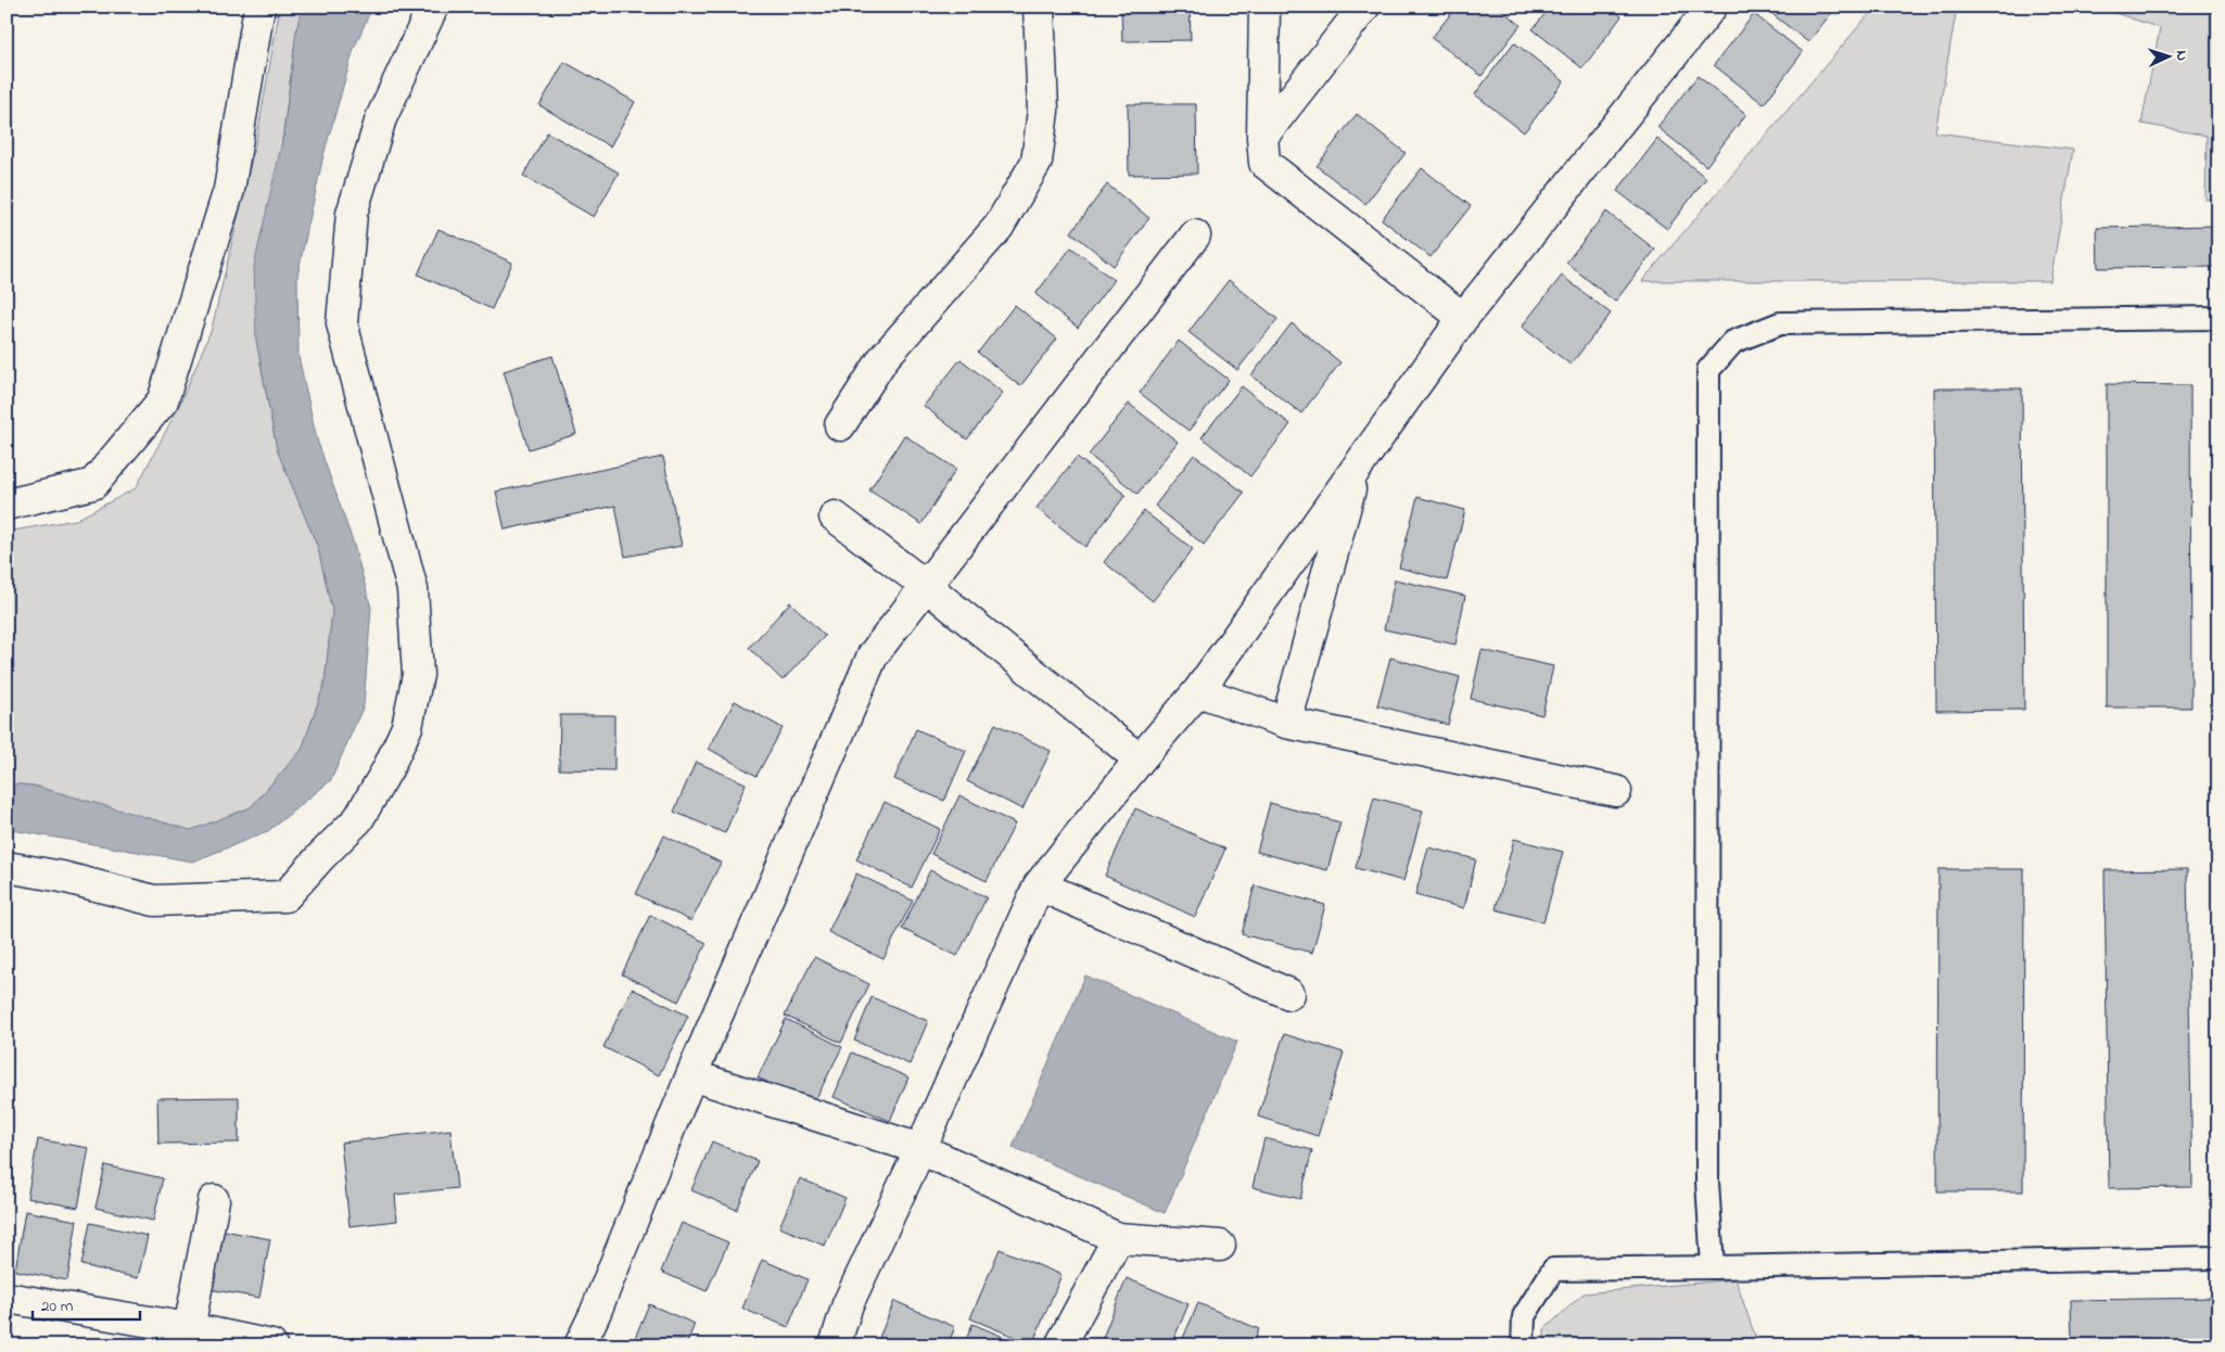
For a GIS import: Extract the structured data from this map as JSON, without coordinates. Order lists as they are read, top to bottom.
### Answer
{
  "scale_bar": "20 m",
  "north": "right"
}
